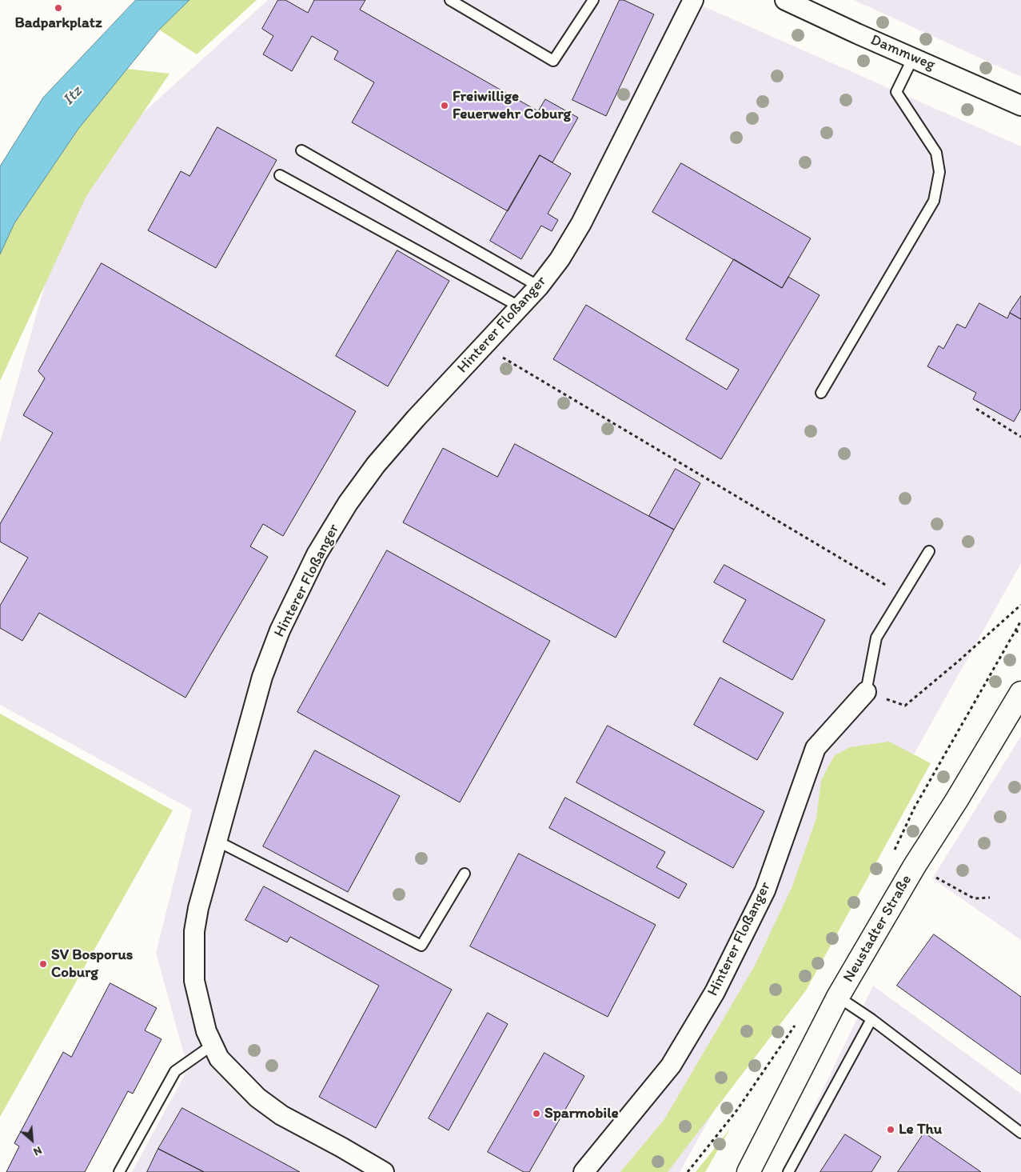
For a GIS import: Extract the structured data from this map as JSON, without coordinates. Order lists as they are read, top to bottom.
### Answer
{
  "streets": {
    "street": ["Dammweg", "Hinterer Floßanger", "Neustadter Straße"]
  },
  "water": ["Itz"],
  "places": [
    "Badparkplatz",
    "Freiwillige Feuerwehr Coburg",
    "SV Bosporus Coburg",
    "Sparmobile",
    "Le Thu"
  ],
  "north": "bottom right"
}
